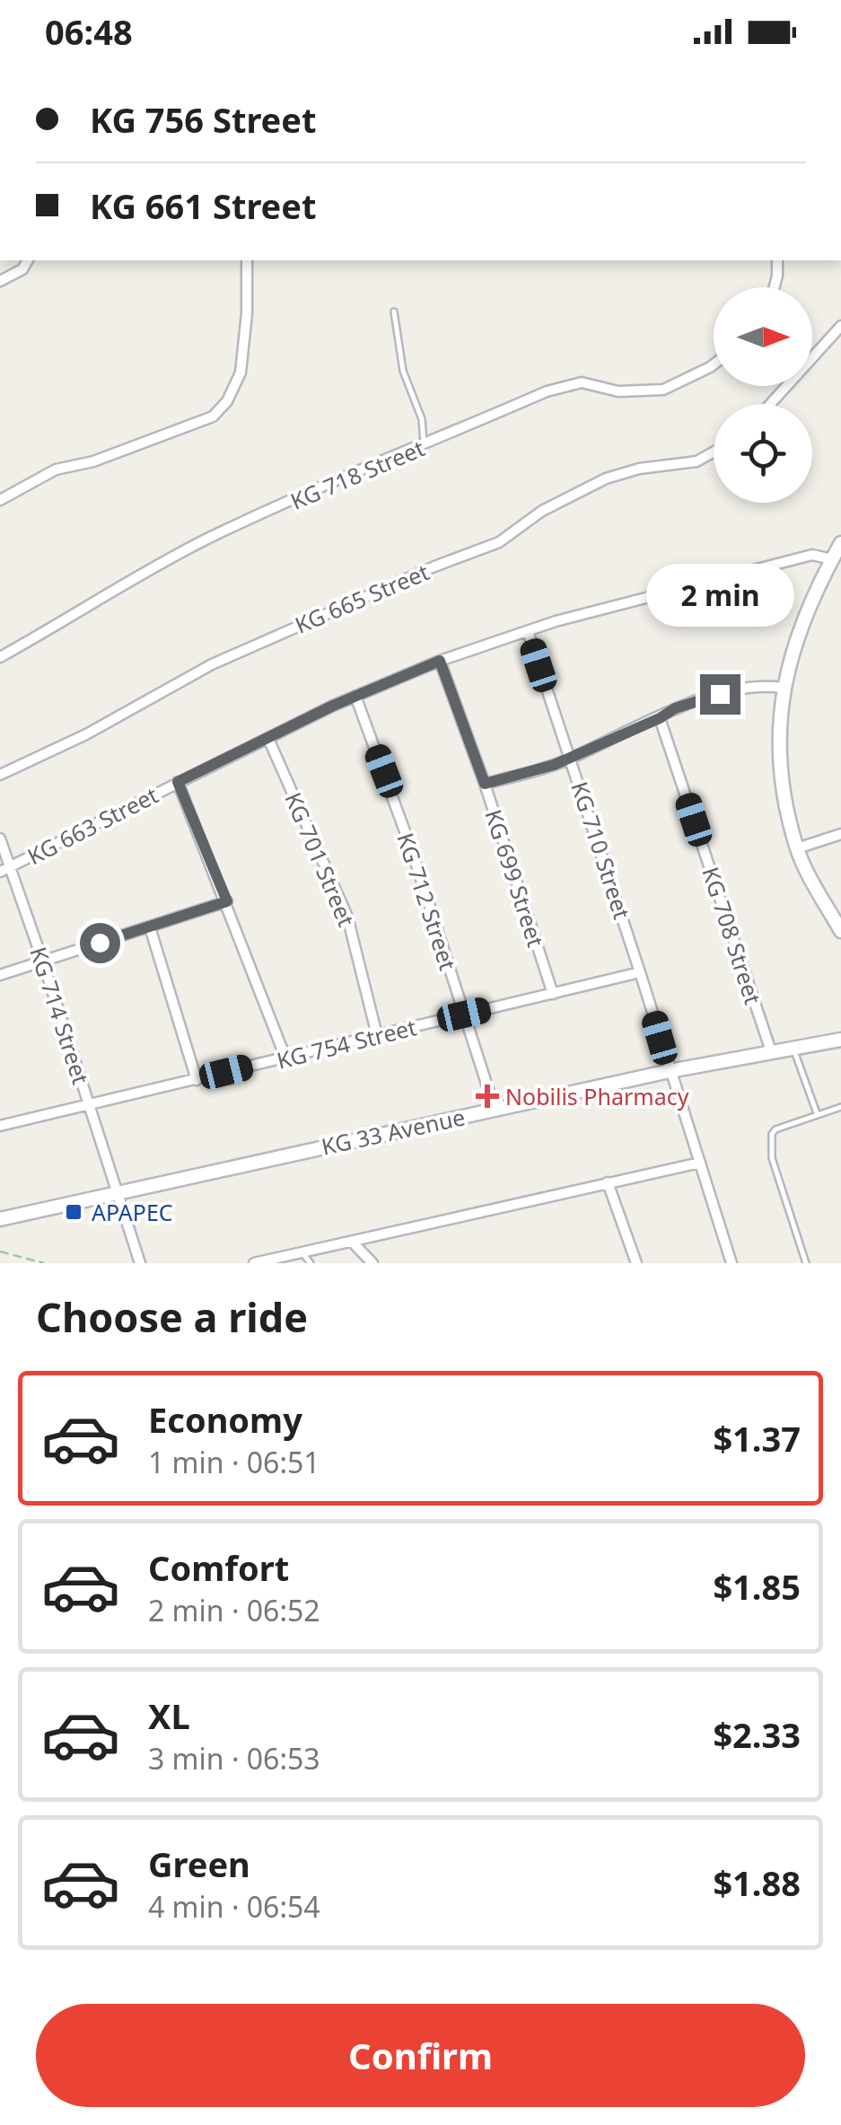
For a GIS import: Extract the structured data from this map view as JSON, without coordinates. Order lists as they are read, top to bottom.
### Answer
{
  "streets": {
    "main road": ["KG 33 Avenue"],
    "street": [
      "KG 718 Street",
      "KG 665 Street",
      "KG 663 Street",
      "KG 710 Street",
      "KG 701 Street",
      "KG 699 Street",
      "KG 712 Street",
      "KG 708 Street",
      "KG 714 Street",
      "KG 754 Street"
    ]
  },
  "crossings": [
    ["KG 663 Street", "KG 710 Street"],
    ["KG 663 Street", "KG 701 Street"],
    ["KG 663 Street", "KG 699 Street"],
    ["KG 663 Street", "KG 712 Street"],
    ["KG 663 Street", "KG 714 Street"],
    ["KG 710 Street", "KG 754 Street"],
    ["KG 710 Street", "KG 33 Avenue"],
    ["KG 701 Street", "KG 754 Street"],
    ["KG 699 Street", "KG 754 Street"],
    ["KG 712 Street", "KG 754 Street"],
    ["KG 712 Street", "KG 33 Avenue"],
    ["KG 708 Street", "KG 33 Avenue"],
    ["KG 714 Street", "KG 754 Street"],
    ["KG 714 Street", "KG 33 Avenue"]
  ],
  "places": {
    "health": ["Nobilis Pharmacy"],
    "transit": ["APAPEC"]
  },
  "north": "right",
  "page": {
    "status": "06:48",
    "banner": ["KG 756 Street", "KG 661 Street"],
    "bubble": "2 min",
    "heading": "Choose a ride",
    "list": [
      {
        "name": "Economy",
        "note": "1 min · 06:51",
        "value": "$1.37"
      },
      {
        "name": "Comfort",
        "note": "2 min · 06:52",
        "value": "$1.85"
      },
      {
        "name": "XL",
        "note": "3 min · 06:53",
        "value": "$2.33"
      },
      {
        "name": "Green",
        "note": "4 min · 06:54",
        "value": "$1.88"
      }
    ],
    "buttons": "Confirm"
  }
}
